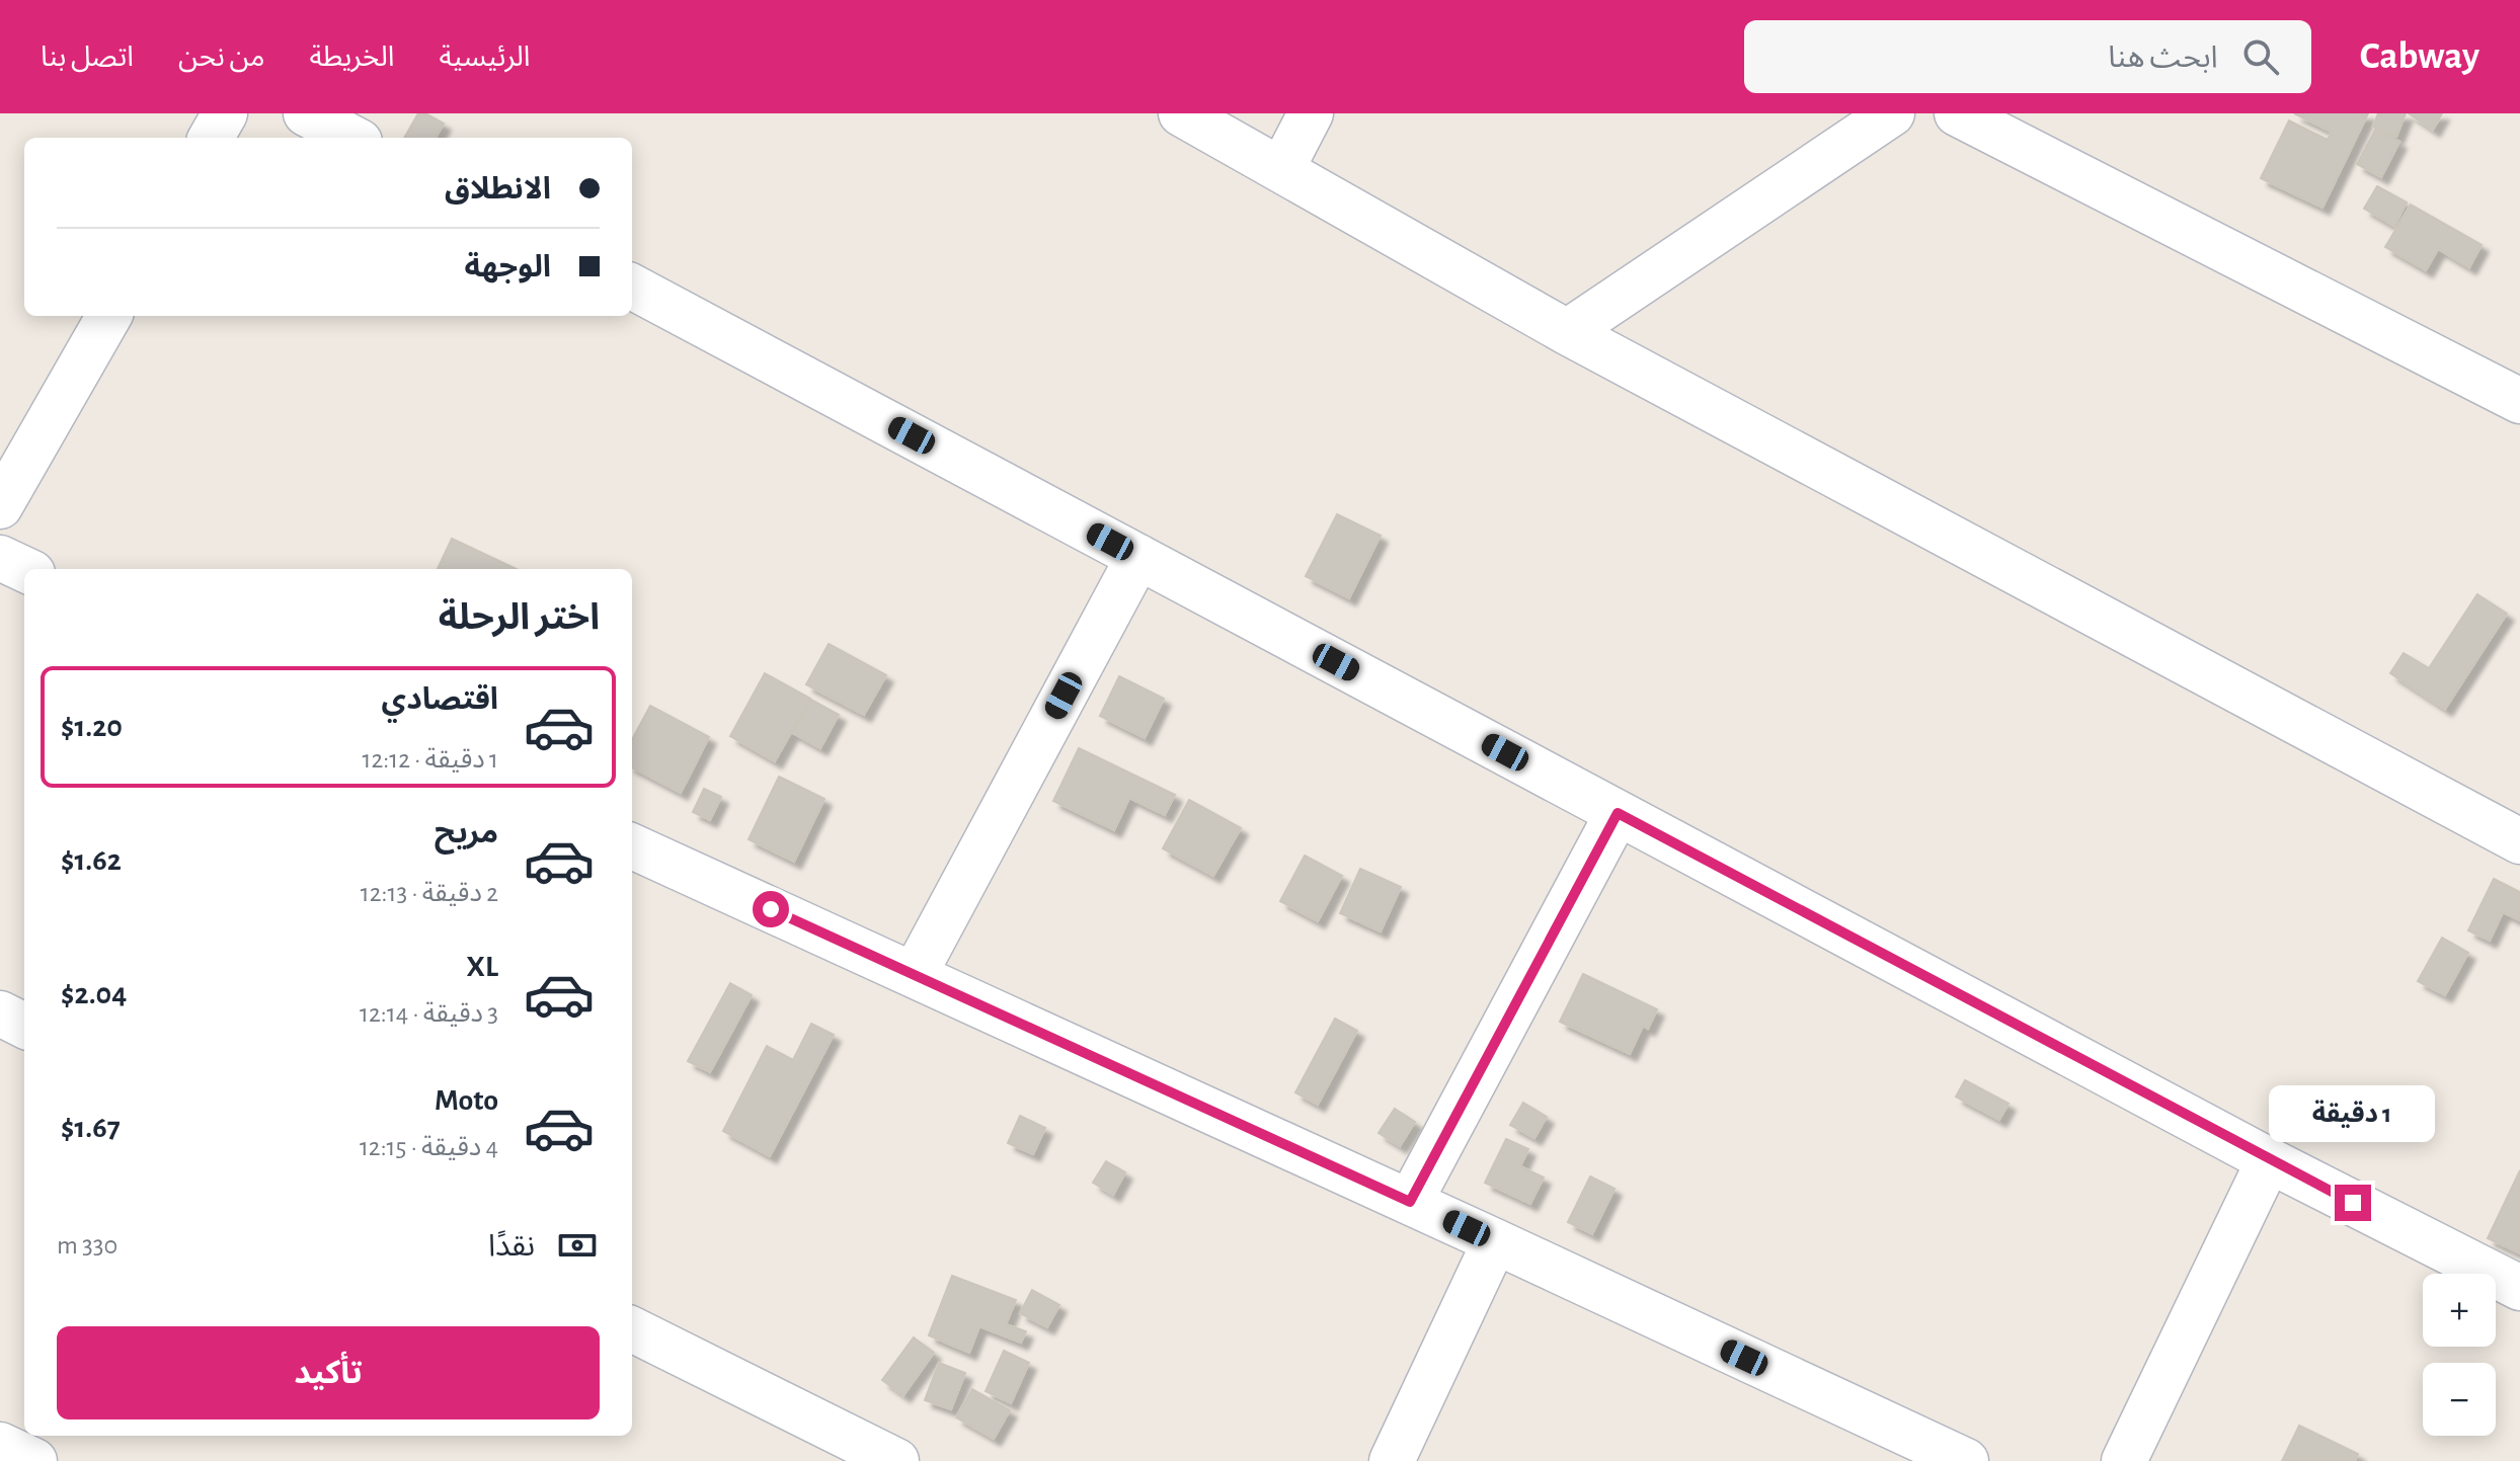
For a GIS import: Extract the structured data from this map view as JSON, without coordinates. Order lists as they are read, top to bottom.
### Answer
{
  "page": {
    "header": "Cabway",
    "search": "ابحث هنا",
    "nav": [
      "الرئيسية",
      "الخريطة",
      "من نحن",
      "اتصل بنا"
    ],
    "banner": ["الانطلاق", "الوجهة"],
    "heading": "اختر الرحلة",
    "list": [
      {
        "name": "اقتصادي",
        "note": "1 دقيقة · 12:12",
        "value": "$1.20"
      },
      {
        "name": "مريح",
        "note": "2 دقيقة · 12:13",
        "value": "$1.62"
      },
      {
        "name": "XL",
        "note": "3 دقيقة · 12:14",
        "value": "$2.04"
      },
      {
        "name": "Moto",
        "note": "4 دقيقة · 12:15",
        "value": "$1.67"
      }
    ],
    "bubble": "1 دقيقة",
    "pay": ["نقدًا", "330 m"],
    "map_buttons": ["+", "−"],
    "buttons": "تأكيد"
  }
}
